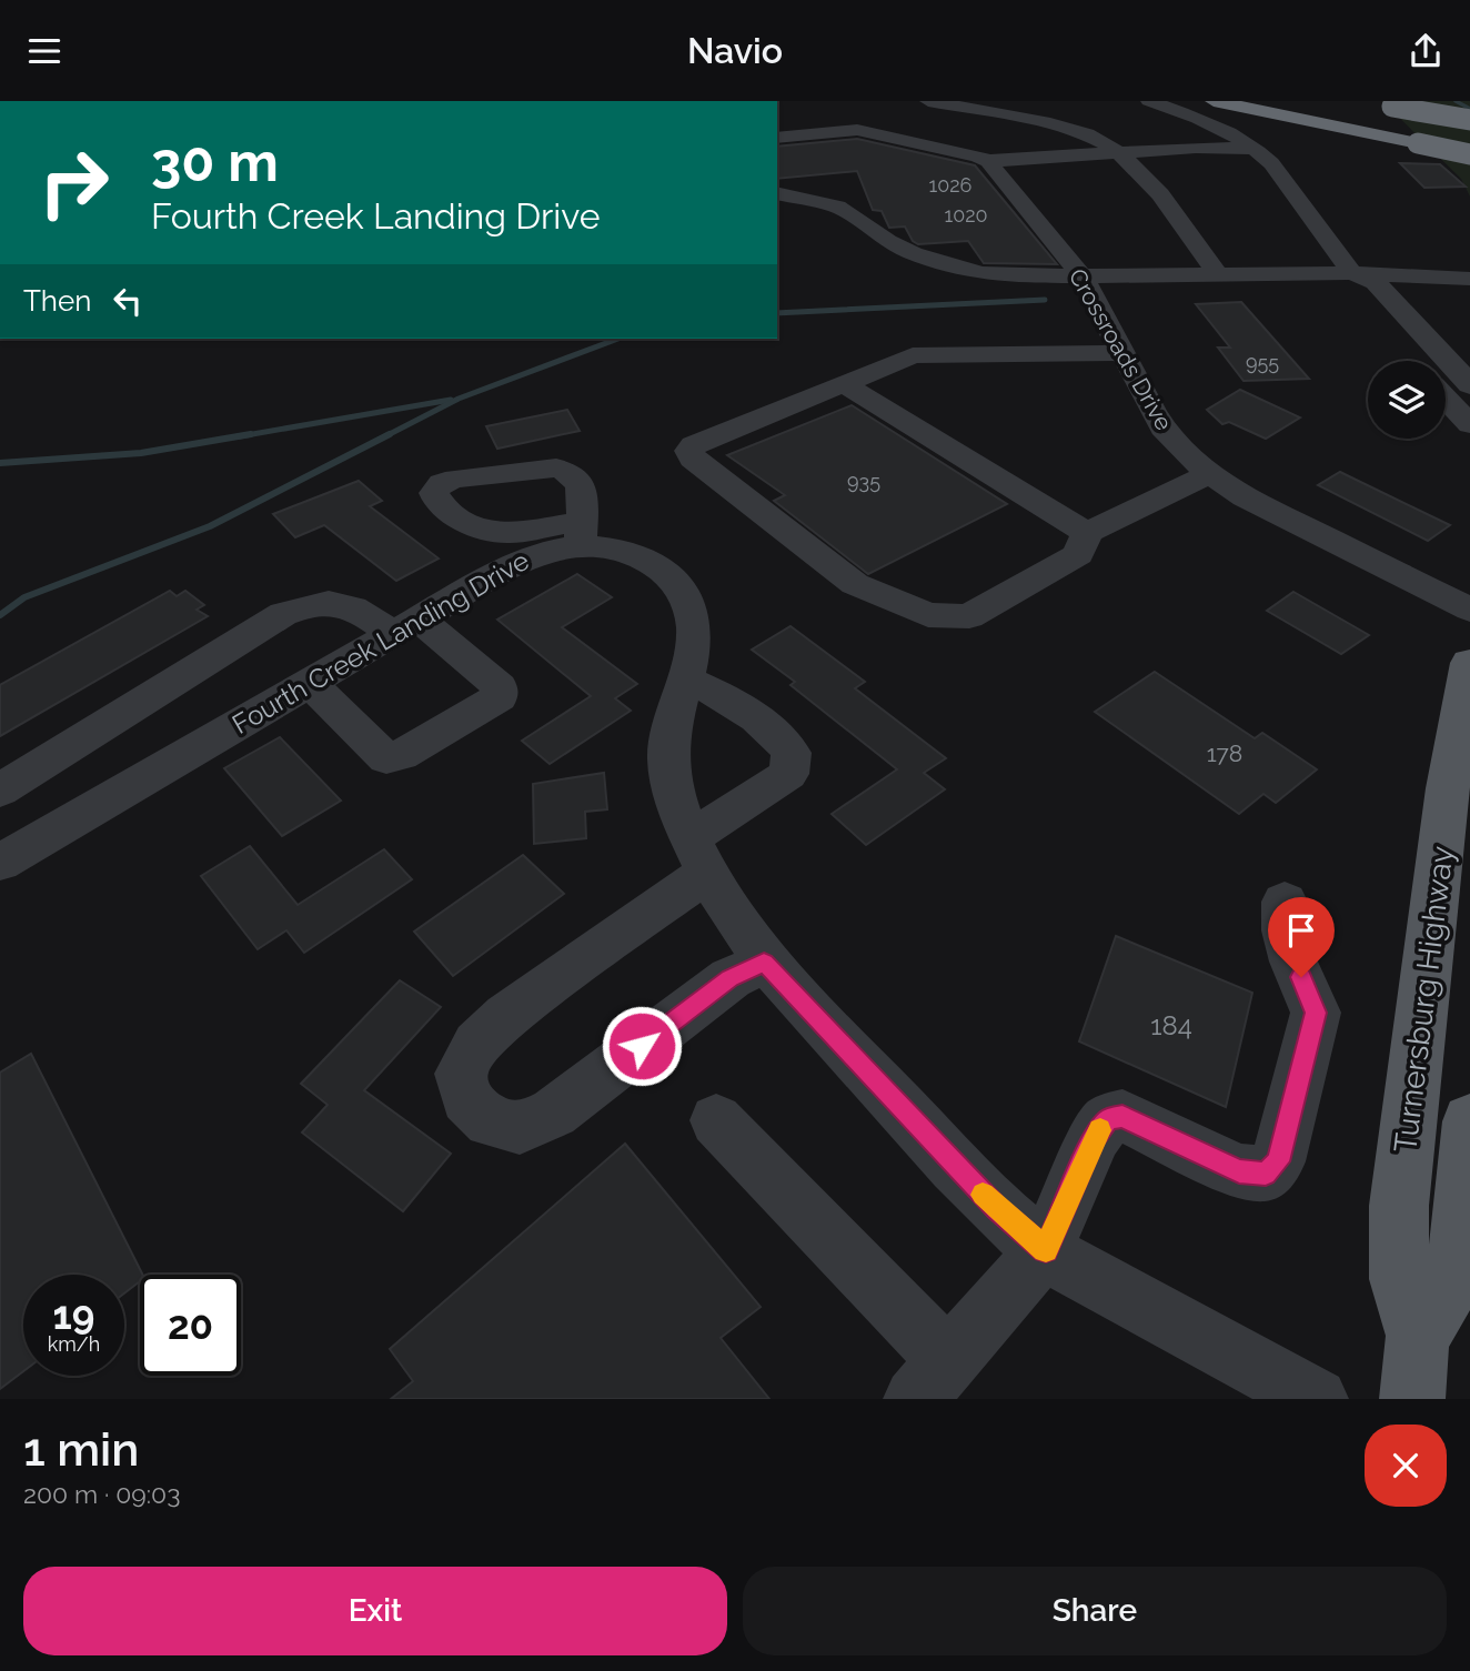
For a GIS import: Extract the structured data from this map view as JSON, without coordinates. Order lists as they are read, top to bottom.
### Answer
{
  "streets": {
    "main road": ["Turnersburg Highway"],
    "street": ["Crossroads Drive", "Fourth Creek Landing Drive"]
  },
  "house_numbers": [
    "1026",
    "1020",
    "955",
    "935",
    "178",
    "184"
  ],
  "page": {
    "header": "Navio",
    "turn": ["30 m", "Fourth Creek Landing Drive"],
    "then": "Then",
    "speed": "19 km/h",
    "limit": "20",
    "heading": ["1 min", "200 m · 09:03"],
    "buttons": ["Exit", "Share"]
  }
}
